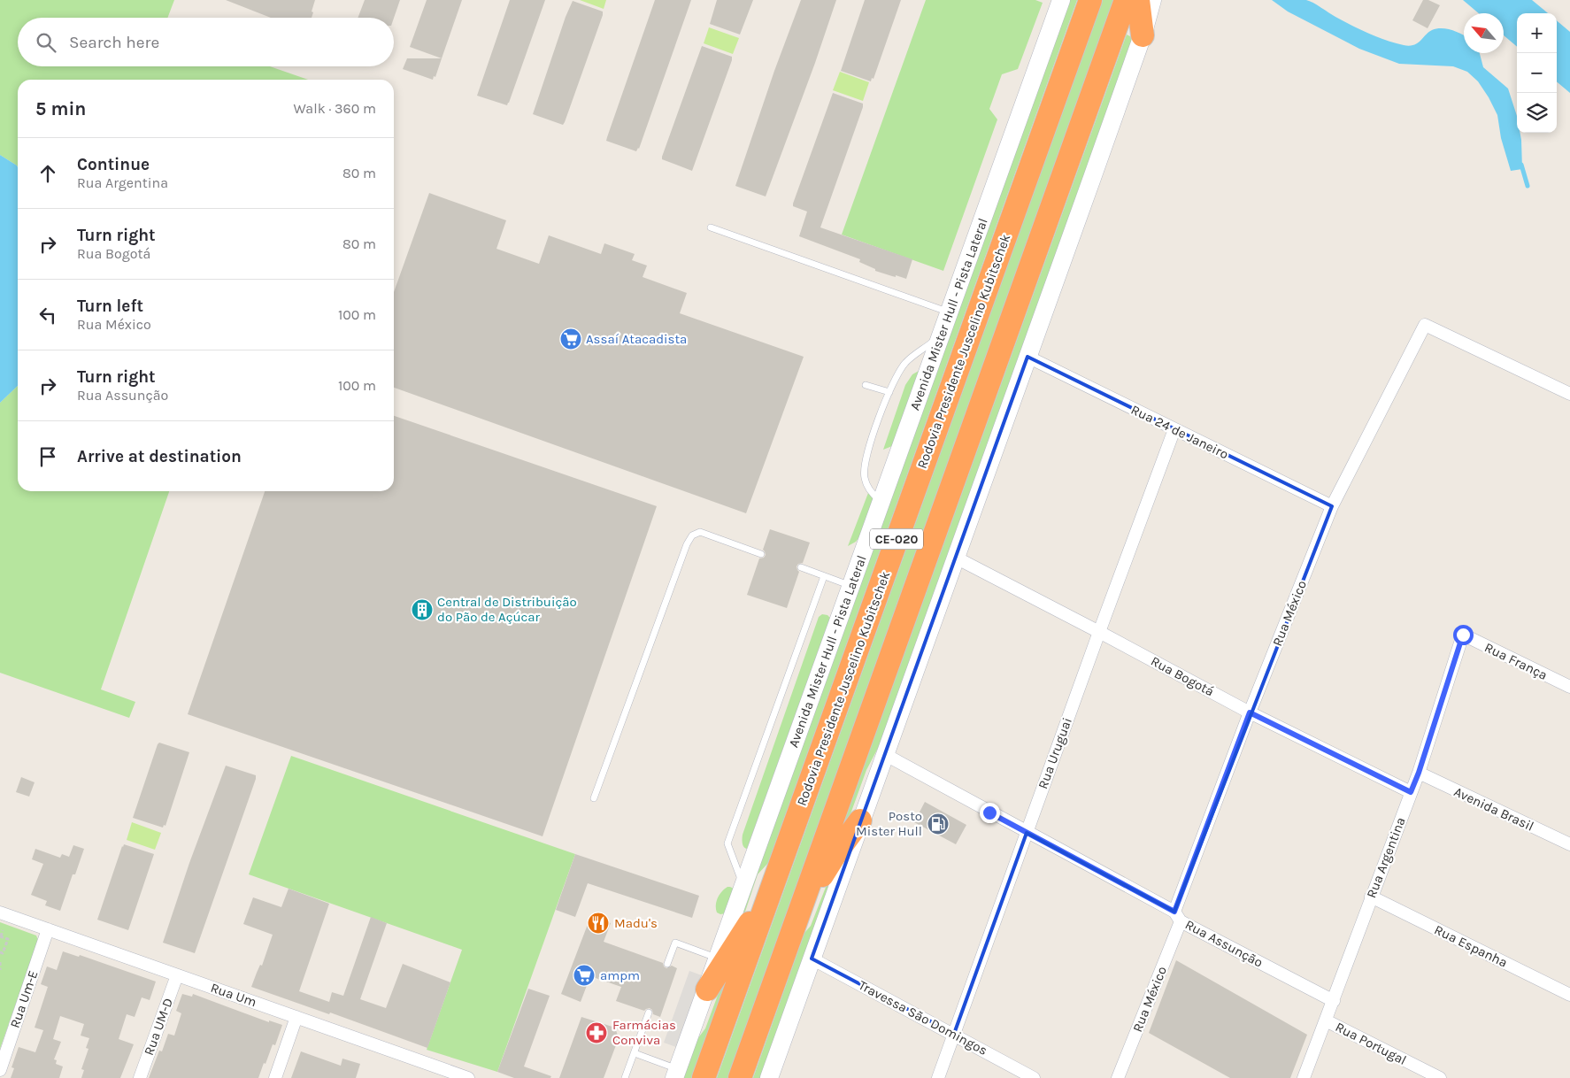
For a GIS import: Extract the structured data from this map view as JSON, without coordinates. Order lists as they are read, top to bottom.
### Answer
{
  "streets": {
    "highway": ["Rodovia Presidente Juscelino Kubitschek", "CE-020"],
    "main road": ["Avenida Mister Hull - Pista Lateral"],
    "street": [
      "Rua 24 de Janeiro",
      "Rua México",
      "Rua França",
      "Rua Bogotá",
      "Rua Uruguai",
      "Avenida Brasil",
      "Rua Argentina",
      "Rua Assunção",
      "Rua Espanha",
      "Rua Um",
      "Rua Um-E",
      "Travessa São Domingos",
      "Rua UM-D",
      "Rua Portugal"
    ]
  },
  "crossings": [
    ["Rua 24 de Janeiro", "Rua México"],
    ["Rua 24 de Janeiro", "Rua Uruguai"],
    ["Rua México", "Rua Bogotá"],
    ["Rua México", "Rua Assunção"],
    ["Rua França", "Rua Argentina"],
    ["Rua Bogotá", "Rua Uruguai"],
    ["Rua Bogotá", "Rua Argentina"],
    ["Rua Uruguai", "Rua Assunção"],
    ["Rua Uruguai", "Travessa São Domingos"],
    ["Avenida Brasil", "Rua Argentina"],
    ["Rua Argentina", "Rua Assunção"],
    ["Rua Argentina", "Rua Espanha"],
    ["Rua Argentina", "Rua Portugal"],
    ["Rua Um", "Rua Um-E"],
    ["Rua Um", "Rua UM-D"]
  ],
  "places": {
    "supermarket": ["Assaí Atacadista", "ampm"],
    "building": ["Central de Distribuição do Pão de Açúcar"],
    "fuel station": ["Posto Mister Hull"],
    "restaurant": ["Madu's"],
    "pharmacy": ["Farmácias Conviva"]
  },
  "north": "top left",
  "page": {
    "map_buttons": ["+", "−"],
    "search": "Search here",
    "heading": ["5 min", "Walk · 360 m"],
    "list": [
      ["Continue", "Rua Argentina", "80 m"],
      ["Turn right", "Rua Bogotá", "80 m"],
      ["Turn left", "Rua México", "100 m"],
      ["Turn right", "Rua Assunção", "100 m"],
      "Arrive at destination"
    ]
  }
}
